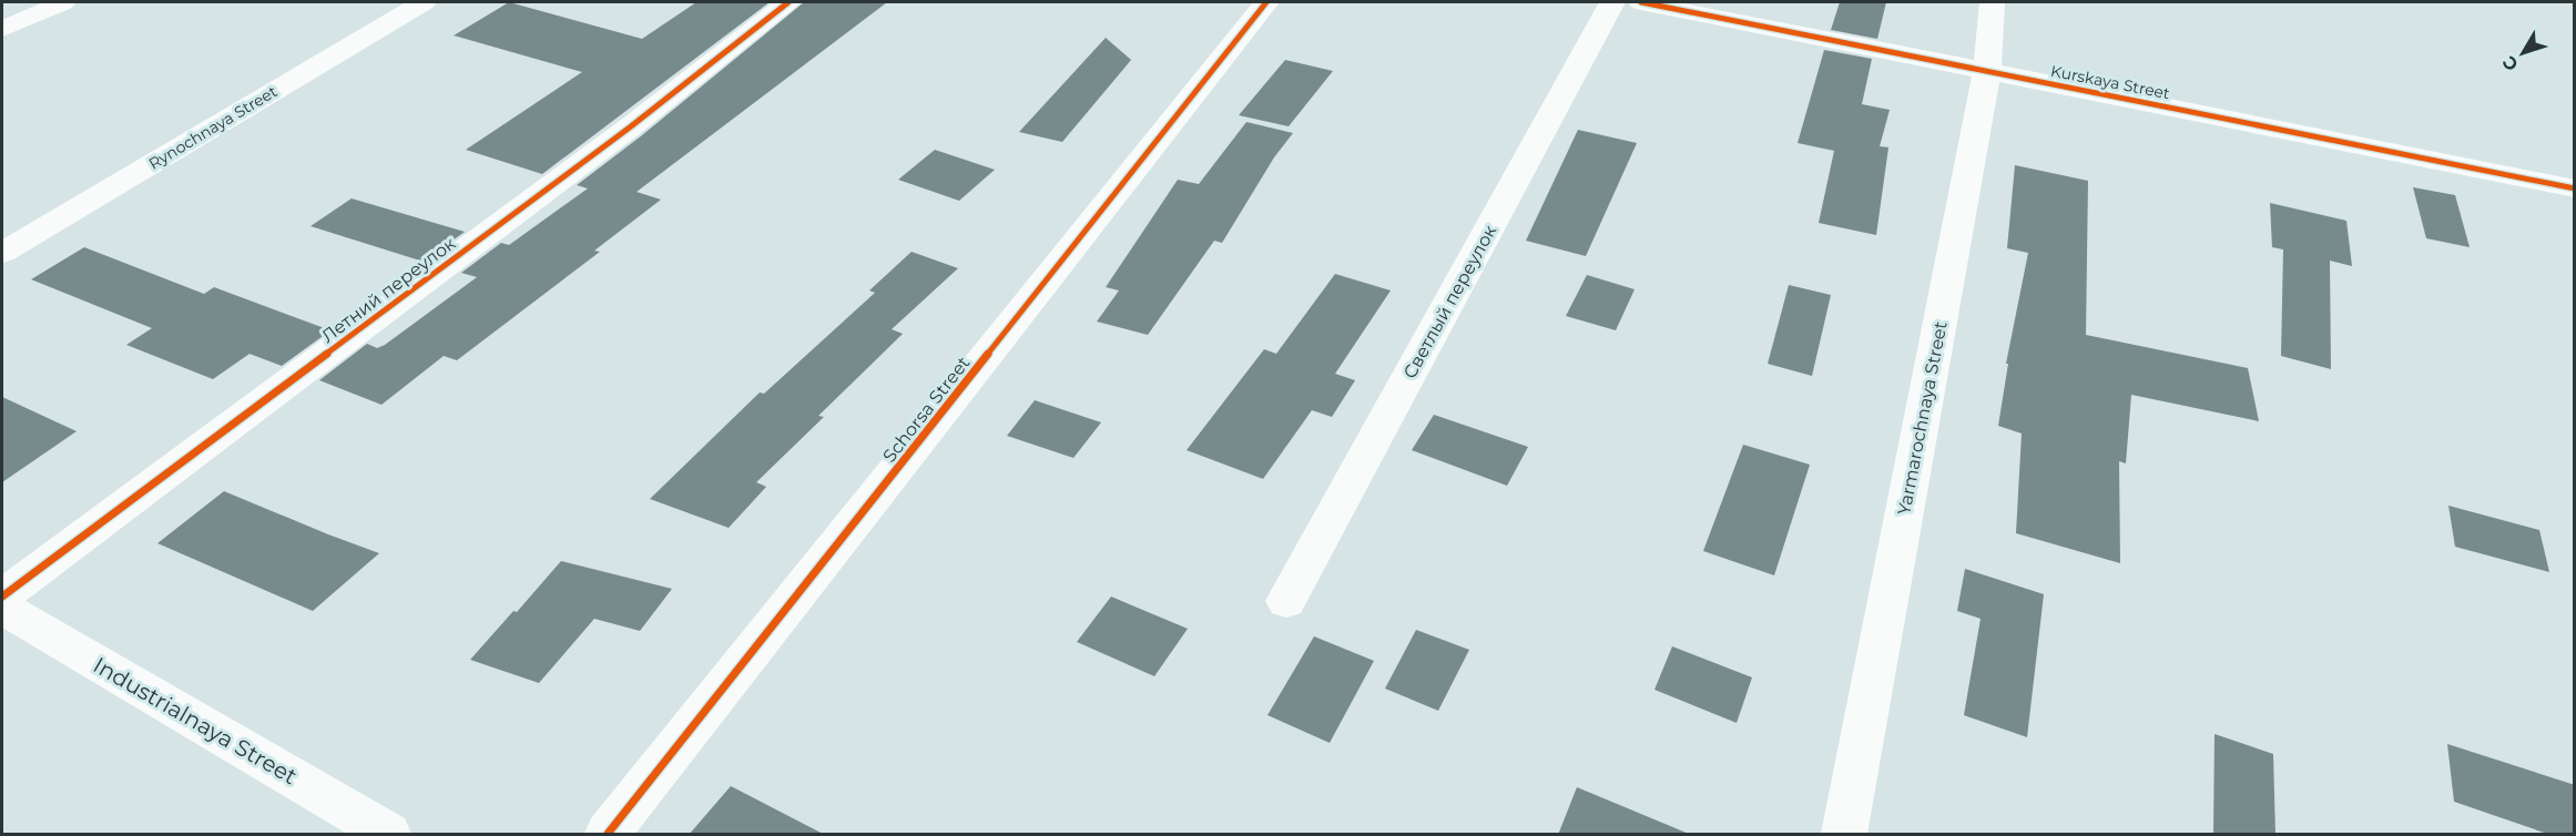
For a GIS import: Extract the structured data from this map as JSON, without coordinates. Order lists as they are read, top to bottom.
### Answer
{
  "streets": {
    "street": [
      "Kurskaya Street",
      "Rynochnaya Street",
      "Летний переулок",
      "Светлый переулок",
      "Schorsa Street",
      "Yarmarochnaya Street",
      "Industrialnaya Street"
    ]
  },
  "crossings": [
    ["Kurskaya Street", "Yarmarochnaya Street"]
  ],
  "north": "bottom left"
}
